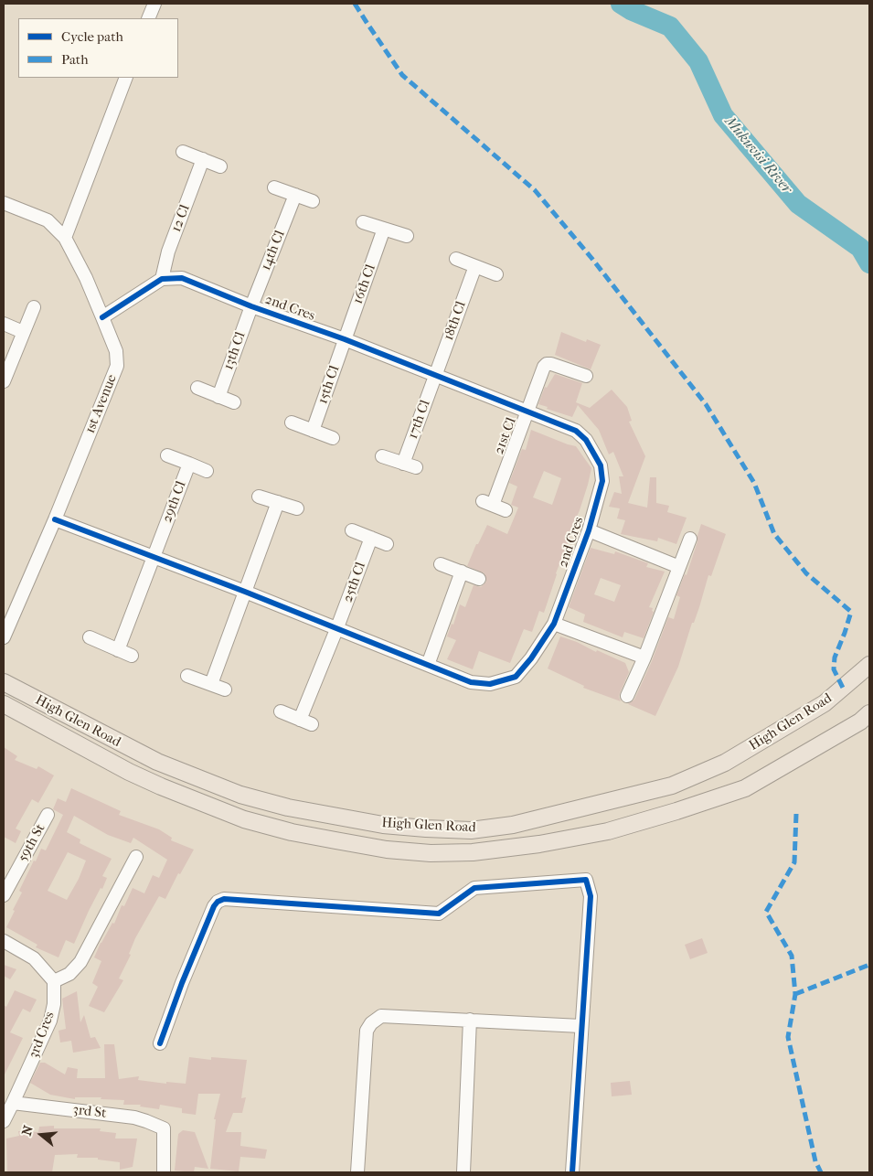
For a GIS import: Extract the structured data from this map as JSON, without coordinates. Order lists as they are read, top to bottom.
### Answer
{
  "streets": {
    "main road": ["High Glen Road"],
    "street": [
      "12 Cl",
      "14th Cl",
      "16th Cl",
      "2nd Cres",
      "18th Cl",
      "13th Cl",
      "15th Cl",
      "1st Avenue",
      "17th Cl",
      "21st Cl",
      "29th Cl",
      "25th Cl",
      "59th St",
      "3rd Cres",
      "3rd St"
    ]
  },
  "crossings": [
    ["12 Cl", "2nd Cres"],
    ["14th Cl", "2nd Cres"],
    ["14th Cl", "13th Cl"],
    ["16th Cl", "2nd Cres"],
    ["16th Cl", "15th Cl"],
    ["2nd Cres", "18th Cl"],
    ["2nd Cres", "13th Cl"],
    ["2nd Cres", "15th Cl"],
    ["2nd Cres", "1st Avenue"],
    ["2nd Cres", "17th Cl"],
    ["2nd Cres", "21st Cl"],
    ["2nd Cres", "29th Cl"],
    ["2nd Cres", "25th Cl"],
    ["18th Cl", "17th Cl"],
    ["3rd Cres", "3rd St"]
  ],
  "water": ["Mukuvisi River"],
  "legend": ["Cycle path", "Path"],
  "north": "left"
}
